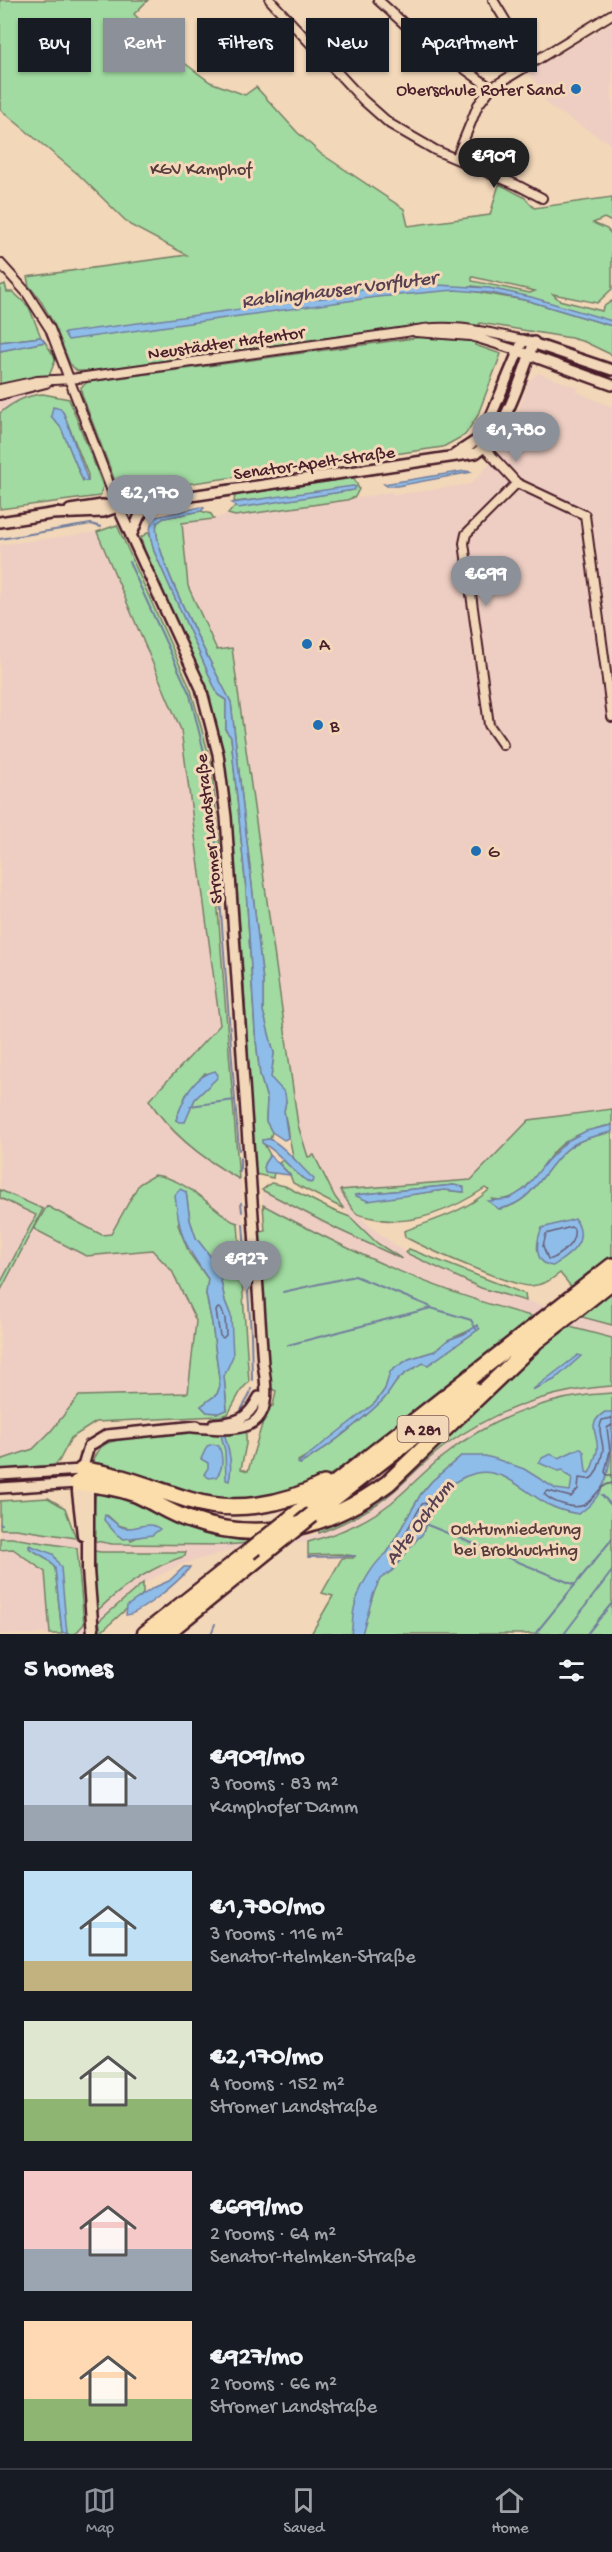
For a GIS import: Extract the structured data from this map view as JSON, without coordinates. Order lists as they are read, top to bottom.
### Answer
{
  "streets": {
    "highway": ["A 281"],
    "street": ["Neustädter Hafentor", "Senator-Apelt-Straße", "Stromer Landstraße"]
  },
  "crossings": [
    ["Neustädter Hafentor", "Senator-Apelt-Straße"],
    ["Neustädter Hafentor", "Stromer Landstraße"],
    ["Senator-Apelt-Straße", "Stromer Landstraße"]
  ],
  "water": ["Rablinghauser Vorfluter", "Alte Ochtum"],
  "parks": ["KGV Kamphof", "Ochtumniederung bei Brokhuchting"],
  "places": [
    "Oberschule Roter Sand",
    "A",
    "B",
    "G"
  ],
  "page": {
    "chip": [
      "Buy",
      "Rent",
      "Filters",
      "New",
      "Apartment"
    ],
    "price": [
      "€909",
      "€1,780",
      "€2,170",
      "€699",
      "€927"
    ],
    "heading": "5 homes",
    "list": [
      {
        "name": "€909/mo",
        "note": "3 rooms · 83 m² · Kamphofer Damm"
      },
      {
        "name": "€1,780/mo",
        "note": "3 rooms · 116 m² · Senator-Helmken-Straße"
      },
      {
        "name": "€2,170/mo",
        "note": "4 rooms · 152 m² · Stromer Landstraße"
      },
      {
        "name": "€699/mo",
        "note": "2 rooms · 64 m² · Senator-Helmken-Straße"
      },
      {
        "name": "€927/mo",
        "note": "2 rooms · 66 m² · Stromer Landstraße"
      }
    ],
    "tabs": ["Map", "Saved", "Home"]
  }
}
